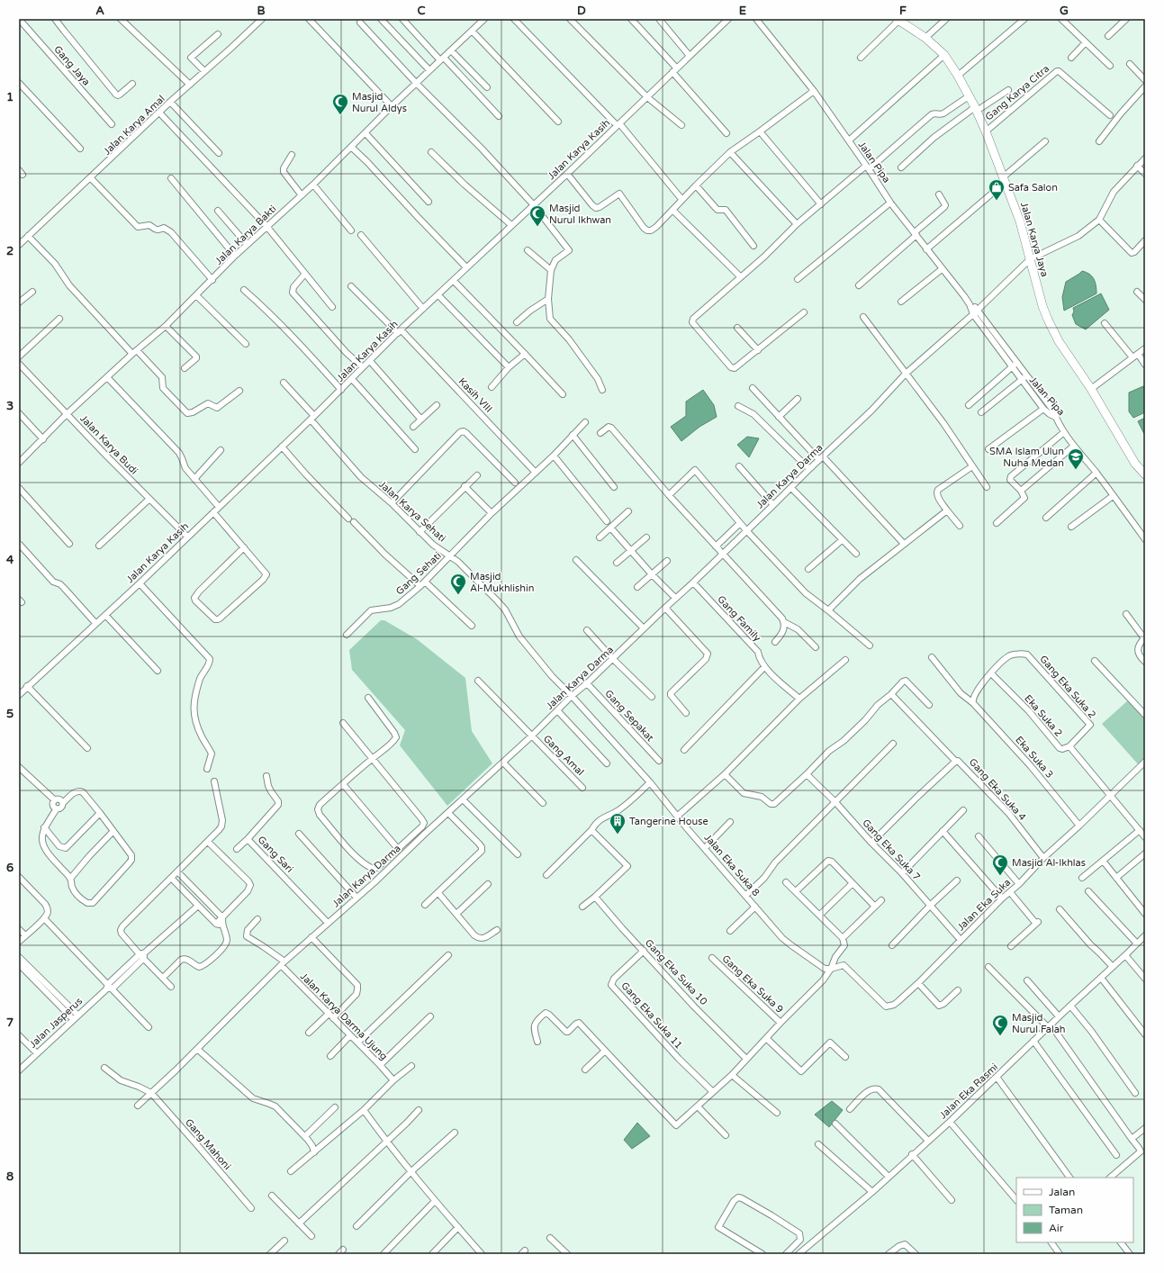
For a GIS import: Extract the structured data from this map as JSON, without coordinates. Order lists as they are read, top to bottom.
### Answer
{
  "streets": {
    "main road": ["Jalan Karya Jaya"],
    "street": [
      "Gang Jaya",
      "Gang Karya Citra",
      "Jalan Karya Amal",
      "Jalan Karya Kasih",
      "Jalan Pipa",
      "Jalan Karya Bakti",
      "Kasih VIII",
      "Jalan Karya Budi",
      "Jalan Karya Darma",
      "Jalan Karya Sehati",
      "Gang Sehati",
      "Gang Family",
      "Gang Eka Suka 2",
      "Gang Sepakat",
      "Eka Suka 2",
      "Gang Amal",
      "Eka Suka 3",
      "Gang Eka Suka 4",
      "Gang Eka Suka 7",
      "Gang Sari",
      "Jalan Eka Suka 8",
      "Jalan Eka Suka",
      "Gang Eka Suka 10",
      "Gang Eka Suka 9",
      "Gang Eka Suka 11",
      "Jalan Karya Darma Ujung",
      "Jalan Jasperus",
      "Jalan Eka Rasmi",
      "Gang Mahoni"
    ]
  },
  "crossings": [
    ["Gang Karya Citra", "Jalan Karya Jaya"],
    ["Jalan Karya Kasih", "Kasih VIII"],
    ["Jalan Karya Kasih", "Jalan Karya Budi"],
    ["Jalan Karya Kasih", "Jalan Karya Sehati"],
    ["Jalan Pipa", "Jalan Karya Darma"],
    ["Jalan Karya Bakti", "Jalan Karya Budi"],
    ["Jalan Karya Jaya", "Jalan Karya Darma"],
    ["Kasih VIII", "Gang Sehati"],
    ["Jalan Karya Darma", "Jalan Karya Sehati"],
    ["Jalan Karya Darma", "Gang Family"],
    ["Jalan Karya Darma", "Gang Sepakat"],
    ["Jalan Karya Darma", "Gang Amal"],
    ["Jalan Karya Darma", "Gang Sari"],
    ["Jalan Karya Darma", "Jalan Eka Suka 8"],
    ["Jalan Karya Darma", "Jalan Karya Darma Ujung"],
    ["Jalan Karya Darma", "Gang Mahoni"],
    ["Jalan Karya Sehati", "Gang Sehati"],
    ["Jalan Karya Sehati", "Jalan Eka Suka 8"],
    ["Gang Eka Suka 2", "Eka Suka 2"],
    ["Eka Suka 2", "Jalan Eka Suka"],
    ["Eka Suka 3", "Jalan Eka Suka"],
    ["Gang Eka Suka 4", "Gang Eka Suka 7"],
    ["Gang Eka Suka 4", "Jalan Eka Suka"],
    ["Gang Eka Suka 7", "Jalan Eka Suka"],
    ["Jalan Eka Suka 8", "Jalan Eka Suka"],
    ["Gang Eka Suka 10", "Gang Eka Suka 11"]
  ],
  "places": {
    "mosque": [
      "Masjid Nurul Aldys",
      "Masjid Nurul Ikhwan",
      "Masjid Al-Mukhlishin",
      "Masjid Al-Ikhlas",
      "Masjid Nurul Falah"
    ],
    "shop": ["Safa Salon"],
    "school or university": ["SMA Islam Ulun Nuha Medan"],
    "building": ["Tangerine House"]
  },
  "legend": ["Jalan", "Taman", "Air"],
  "grid": {
    "columns": [
      "A",
      "B",
      "C",
      "D",
      "E",
      "F",
      "G"
    ],
    "rows": [
      "1",
      "2",
      "3",
      "4",
      "5",
      "6",
      "7",
      "8"
    ]
  }
}
